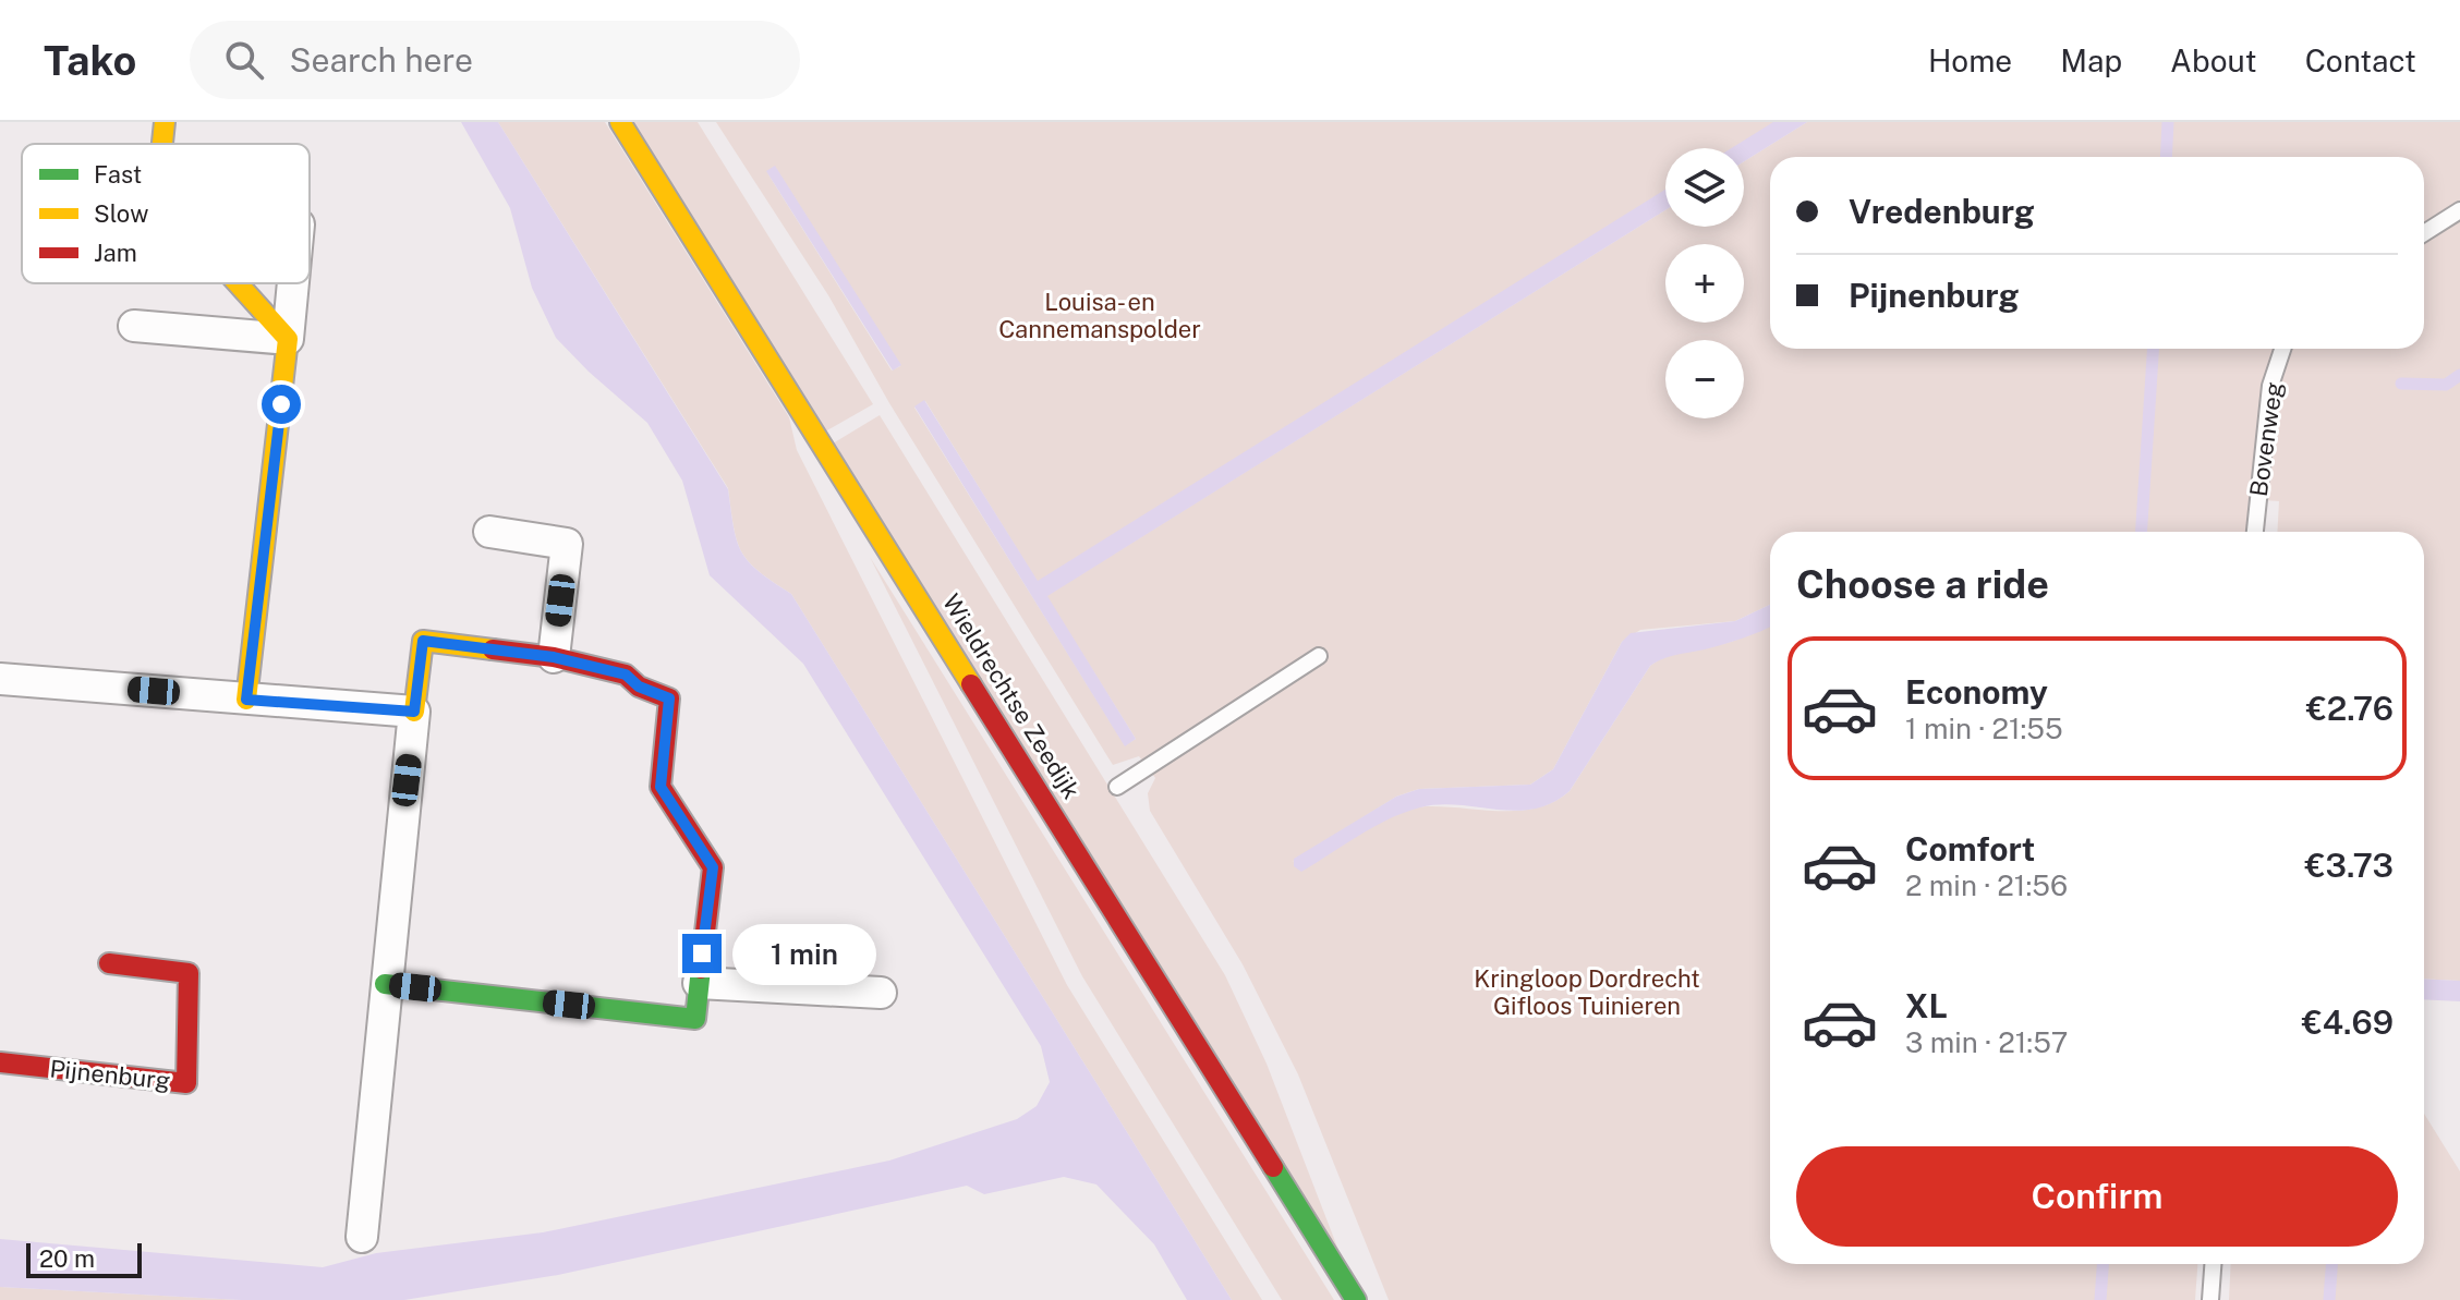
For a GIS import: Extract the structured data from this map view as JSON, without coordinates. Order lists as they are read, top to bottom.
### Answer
{
  "streets": {
    "street": ["Wieldrechtse Zeedijk", "Pijnenburg"],
    "lane": ["Bovenweg"]
  },
  "parks": ["Louisa- en Cannemanspolder", "Kringloop Dordrecht Gifloos Tuinieren"],
  "legend": ["Fast", "Slow", "Jam"],
  "scale_bar": "20 m",
  "page": {
    "header": "Tako",
    "search": "Search here",
    "nav": [
      "Home",
      "Map",
      "About",
      "Contact"
    ],
    "map_buttons": ["+", "−"],
    "banner": ["Vredenburg", "Pijnenburg"],
    "heading": "Choose a ride",
    "list": [
      {
        "name": "Economy",
        "note": "1 min · 21:55",
        "value": "€2.76"
      },
      {
        "name": "Comfort",
        "note": "2 min · 21:56",
        "value": "€3.73"
      },
      {
        "name": "XL",
        "note": "3 min · 21:57",
        "value": "€4.69"
      }
    ],
    "bubble": "1 min",
    "buttons": "Confirm",
    "scale": "20 m"
  }
}
